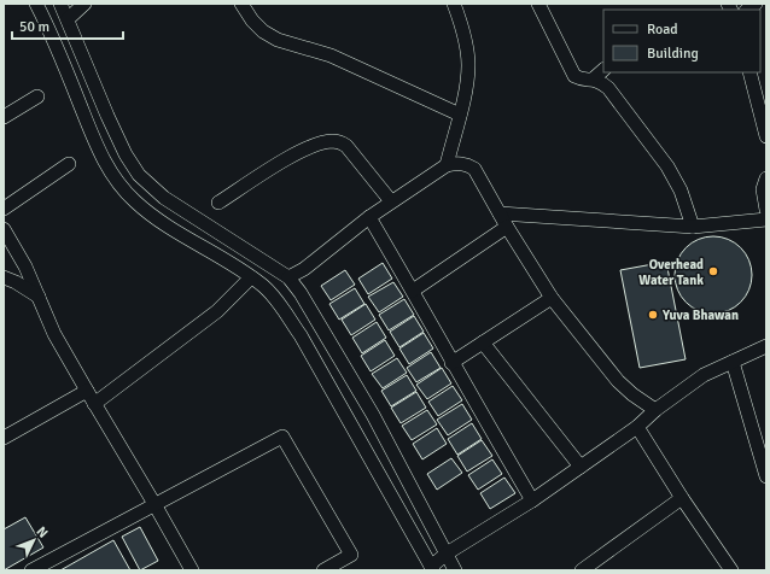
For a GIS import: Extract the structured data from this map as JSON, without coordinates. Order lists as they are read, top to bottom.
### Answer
{
  "places": ["Overhead Water Tank", "Yuva Bhawan"],
  "legend": ["Road", "Building"],
  "scale_bar": "50 m",
  "north": "top right"
}
